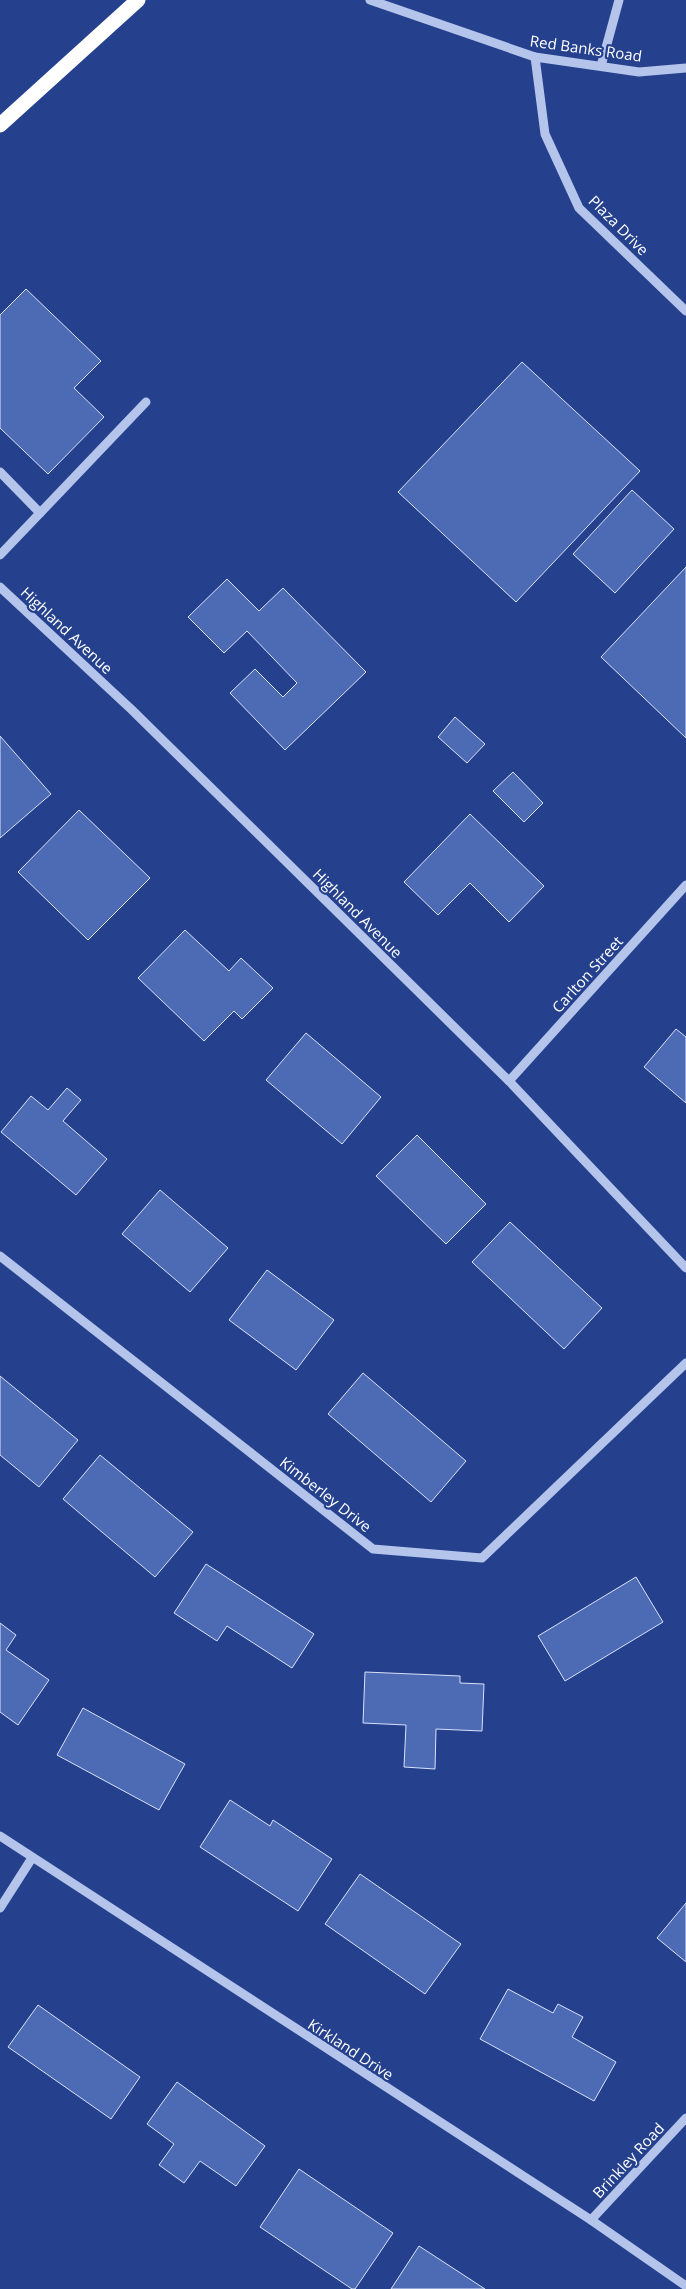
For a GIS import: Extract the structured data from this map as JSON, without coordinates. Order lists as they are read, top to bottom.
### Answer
{
  "streets": {
    "street": [
      "Red Banks Road",
      "Plaza Drive",
      "Highland Avenue",
      "Carlton Street",
      "Kimberley Drive",
      "Kirkland Drive",
      "Brinkley Road"
    ]
  },
  "crossings": [
    ["Red Banks Road", "Plaza Drive"],
    ["Highland Avenue", "Carlton Street"],
    ["Kirkland Drive", "Brinkley Road"]
  ]
}
